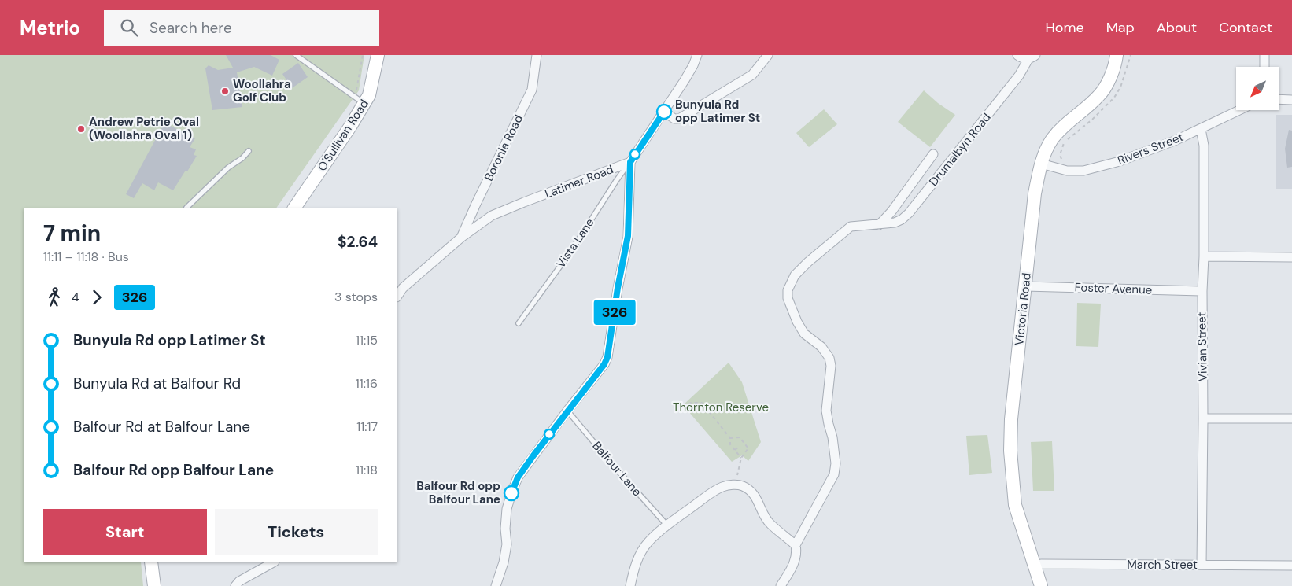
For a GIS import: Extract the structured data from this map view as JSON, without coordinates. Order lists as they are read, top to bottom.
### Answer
{
  "streets": {
    "street": [
      "O'Sullivan Road",
      "Boronia Road",
      "Rivers Street",
      "Drumalbyn Road",
      "Latimer Road",
      "Foster Avenue",
      "Victoria Road",
      "Vivian Street",
      "March Street"
    ],
    "lane": ["Vista Lane", "Balfour Lane"]
  },
  "crossings": [
    ["Boronia Road", "Latimer Road"],
    ["Rivers Street", "Victoria Road"],
    ["Rivers Street", "Vivian Street"],
    ["Latimer Road", "Vista Lane"],
    ["Foster Avenue", "Victoria Road"],
    ["Foster Avenue", "Vivian Street"],
    ["Victoria Road", "March Street"],
    ["Vivian Street", "March Street"]
  ],
  "parks": ["Thornton Reserve"],
  "places": [
    "Woollahra Golf Club",
    "Bunyula Rd opp Latimer St",
    "Andrew Petrie Oval (Woollahra Oval 1)",
    "Balfour Rd opp Balfour Lane"
  ],
  "lines": ["bus line 326"],
  "north": "bottom left",
  "page": {
    "header": "Metrio",
    "search": "Search here",
    "nav": [
      "Home",
      "Map",
      "About",
      "Contact"
    ],
    "on_map": "326",
    "heading": ["7 min", "11:11 – 11:18 · Bus", "$2.64"],
    "legs": ["4", "326", "3 stops"],
    "list": [
      {
        "name": "Bunyula Rd opp Latimer St",
        "value": "11:15"
      },
      {
        "name": "Bunyula Rd at Balfour Rd",
        "value": "11:16"
      },
      {
        "name": "Balfour Rd at Balfour Lane",
        "value": "11:17"
      },
      {
        "name": "Balfour Rd opp Balfour Lane",
        "value": "11:18"
      }
    ],
    "buttons": ["Start", "Tickets"]
  }
}
